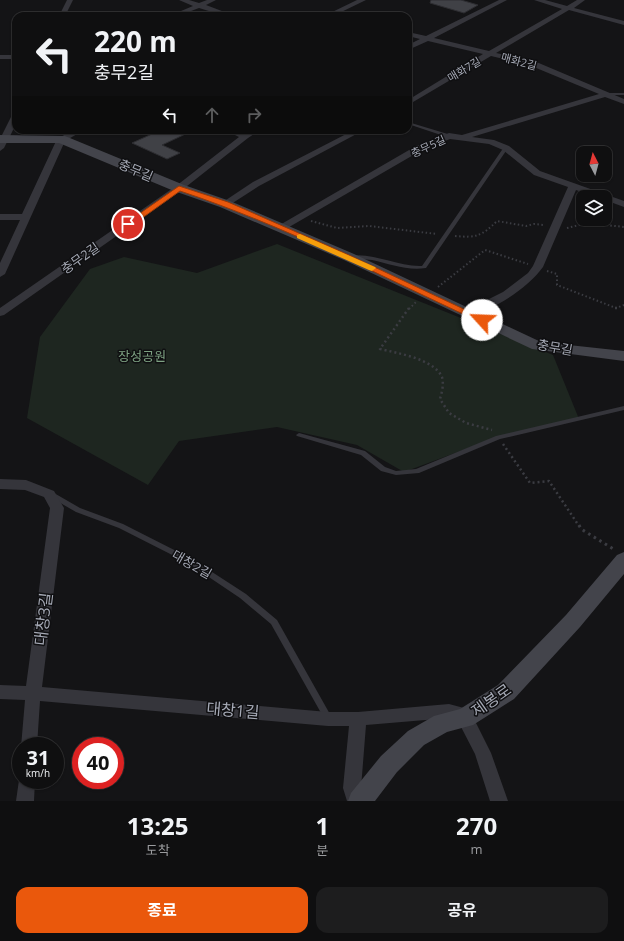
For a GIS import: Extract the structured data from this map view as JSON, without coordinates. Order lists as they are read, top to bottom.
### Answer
{
  "streets": {
    "street": [
      "매화2길",
      "매화7길",
      "충무5길",
      "충무길",
      "충무2길",
      "대창2길",
      "대창3길",
      "제봉로",
      "대창1길"
    ]
  },
  "crossings": [
    ["매화2길", "매화7길"],
    ["충무5길", "충무길"],
    ["충무길", "충무2길"],
    ["대창2길", "대창3길"],
    ["대창2길", "대창1길"],
    ["대창3길", "대창1길"],
    ["제봉로", "대창1길"]
  ],
  "parks": ["장성공원"],
  "north": "top",
  "page": {
    "turn": ["220 m", "충무2길"],
    "speed": "31 km/h",
    "limit": "40",
    "eta": [
      "13:25",
      "도착",
      "1",
      "분",
      "270",
      "m"
    ],
    "buttons": ["종료", "공유"]
  }
}
